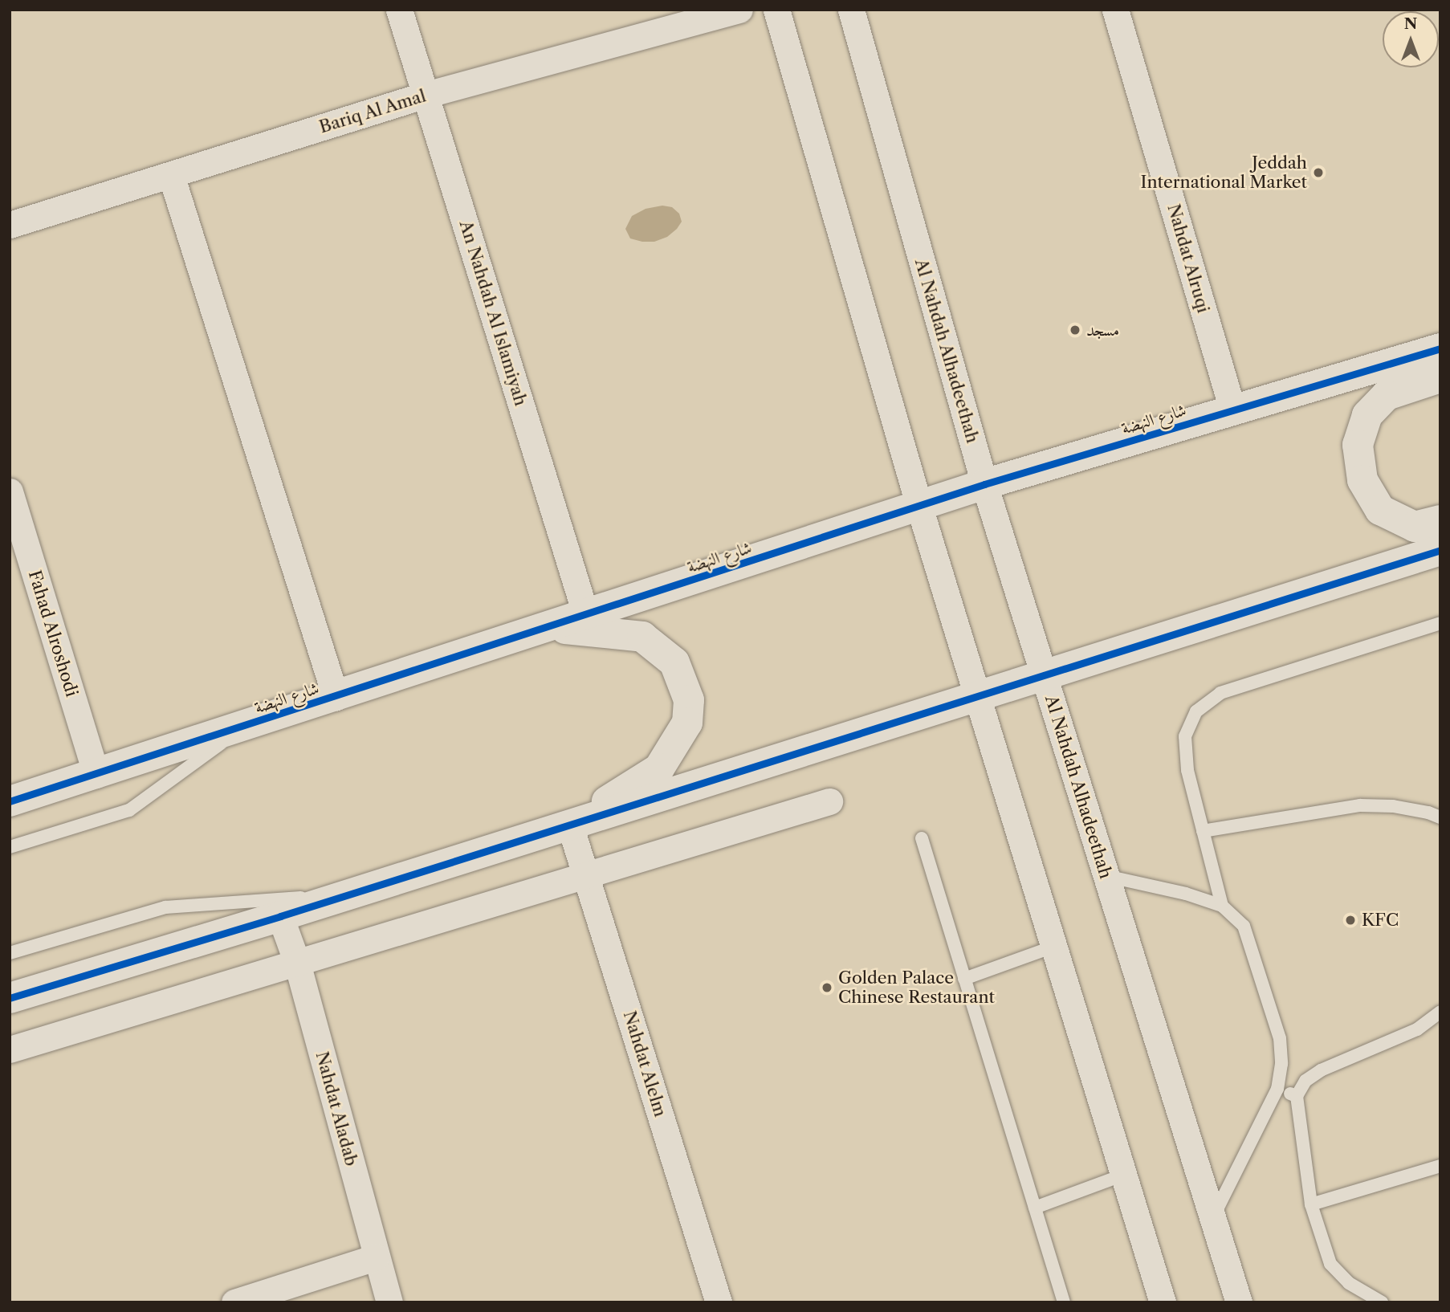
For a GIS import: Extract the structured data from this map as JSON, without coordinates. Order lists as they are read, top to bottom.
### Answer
{
  "streets": {
    "street": [
      "Bariq Al Amal",
      "Nahdat Alruqi",
      "An Nahdah Al Islamiyah",
      "Al Nahdah Alhadeethah",
      "شارع النهضة",
      "Fahad Alroshodi",
      "Nahdat Alelm",
      "Nahdat Aladab"
    ]
  },
  "crossings": [
    ["Bariq Al Amal", "An Nahdah Al Islamiyah"],
    ["Nahdat Alruqi", "شارع النهضة"],
    ["An Nahdah Al Islamiyah", "شارع النهضة"],
    ["Al Nahdah Alhadeethah", "شارع النهضة"],
    ["شارع النهضة", "Fahad Alroshodi"]
  ],
  "places": [
    "Jeddah International Market",
    "مسجد",
    "KFC",
    "Golden Palace Chinese Restaurant"
  ],
  "north": "top"
}
